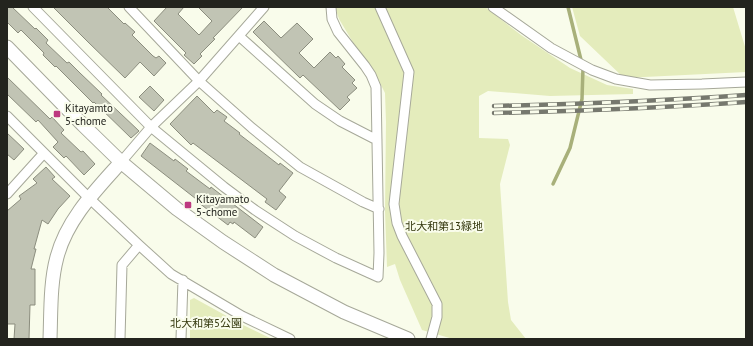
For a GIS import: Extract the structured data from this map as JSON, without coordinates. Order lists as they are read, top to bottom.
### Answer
{
  "parks": ["北大和第13緑地", "北大和第5公園"],
  "places": {
    "transit": ["Kitayamto 5-chome", "Kitayamato 5-chome"]
  }
}
